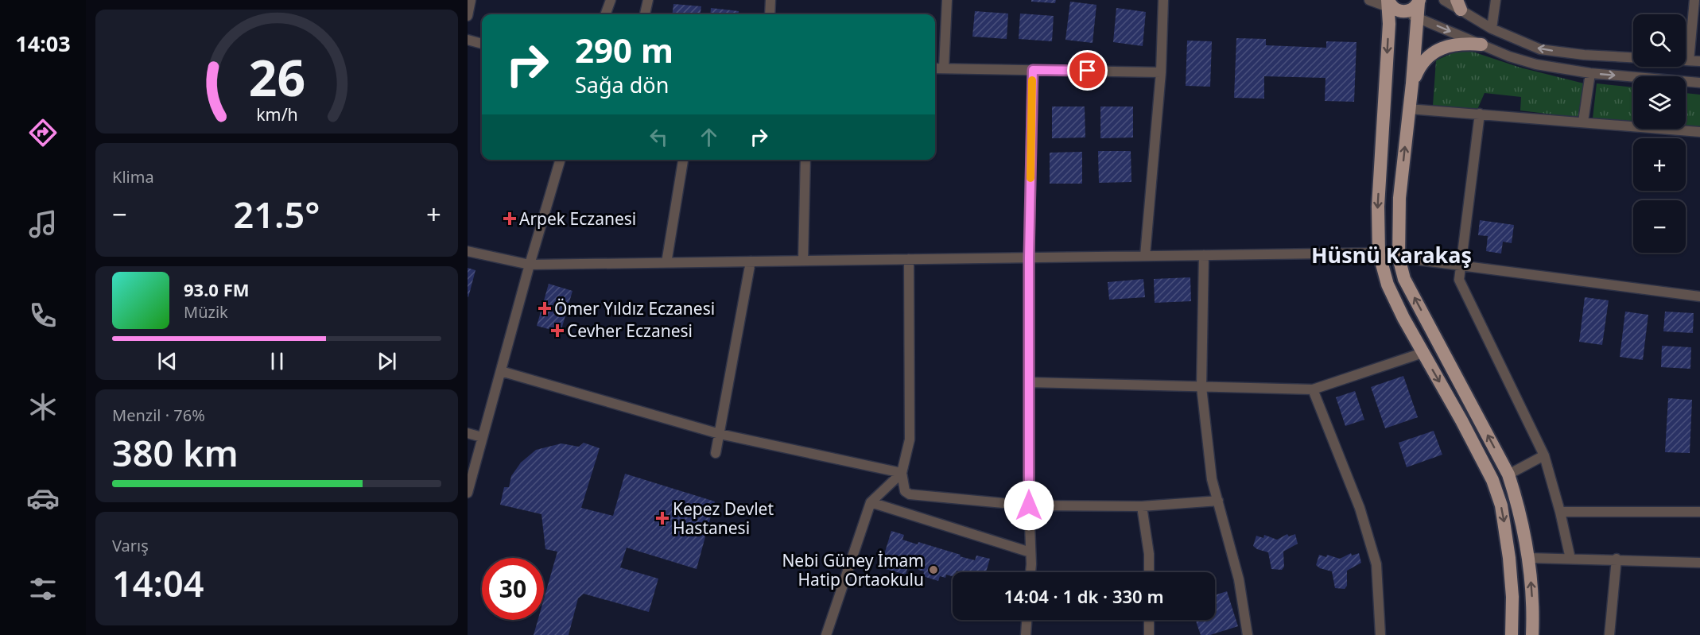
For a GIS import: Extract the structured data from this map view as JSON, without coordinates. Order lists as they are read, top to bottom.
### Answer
{
  "districts": ["Hüsnü Karakaş"],
  "places": {
    "health": [
      "Arpek Eczanesi",
      "Ömer Yıldız Eczanesi",
      "Cevher Eczanesi",
      "Kepez Devlet Hastanesi"
    ],
    "other": ["Nebi Güney İmam Hatip Ortaokulu"]
  },
  "page": {
    "tabs": "14:03",
    "map_buttons": ["+", "−"],
    "turn": ["290 m", "Sağa dön"],
    "tile": [
      "Klima",
      ["Menzil · 76%", "380 km"],
      ["Varış", "14:04"]
    ],
    "heat": ["−", "21.5°", "+"],
    "song": ["93.0 FM", "Müzik"],
    "limit": "30",
    "trip": "14:04 · 1 dk · 330 m",
    "gauge": ["26", "km/h"]
  }
}
